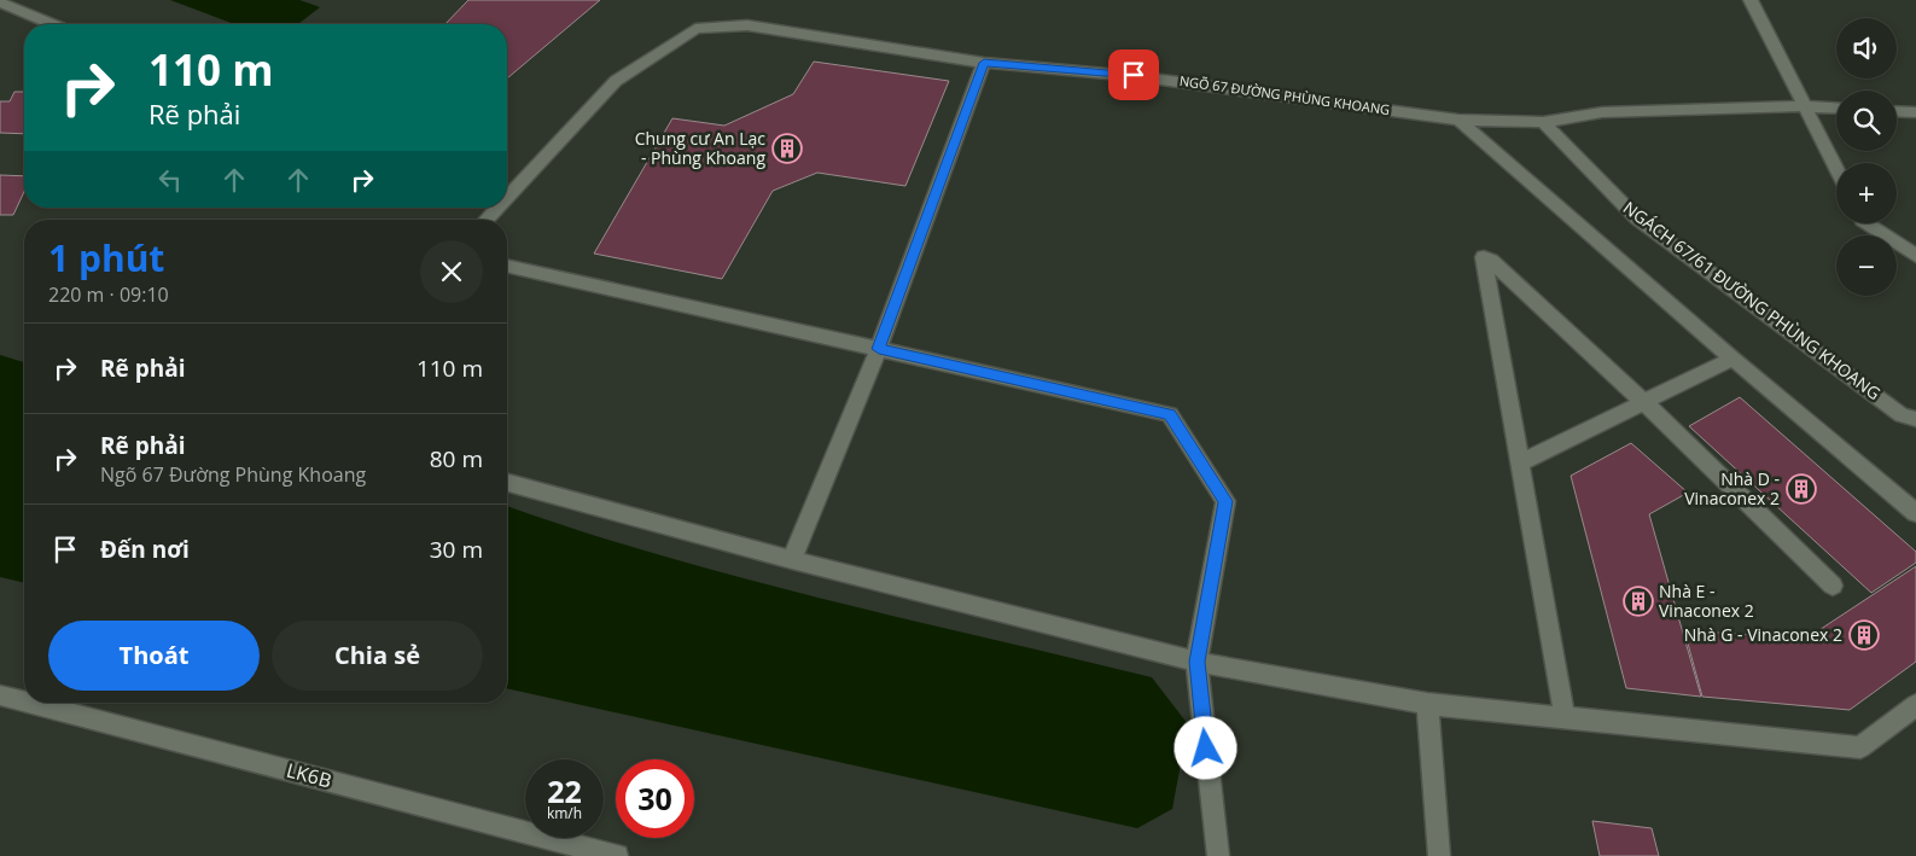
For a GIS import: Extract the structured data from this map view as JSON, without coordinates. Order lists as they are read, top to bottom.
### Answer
{
  "streets": {
    "street": ["NGÕ 67 ĐƯỜNG PHÙNG KHOANG", "NGÁCH 67/61 ĐƯỜNG PHÙNG KHOANG", "LK6B"]
  },
  "crossings": [
    ["NGÕ 67 ĐƯỜNG PHÙNG KHOANG", "NGÁCH 67/61 ĐƯỜNG PHÙNG KHOANG"]
  ],
  "places": {
    "building": [
      "Chung cư An Lạc - Phùng Khoang",
      "Nhà D - Vinaconex 2",
      "Nhà E - Vinaconex 2",
      "Nhà G - Vinaconex 2"
    ]
  },
  "page": {
    "map_buttons": ["+", "−"],
    "turn": ["110 m", "Rẽ phải"],
    "heading": ["1 phút", "220 m · 09:10"],
    "list": [
      {
        "name": "Rẽ phải",
        "value": "110 m"
      },
      {
        "name": "Rẽ phải",
        "note": "Ngõ 67 Đường Phùng Khoang",
        "value": "80 m"
      },
      {
        "name": "Đến nơi",
        "value": "30 m"
      }
    ],
    "buttons": ["Thoát", "Chia sẻ"],
    "speed": "22 km/h",
    "limit": "30"
  }
}
